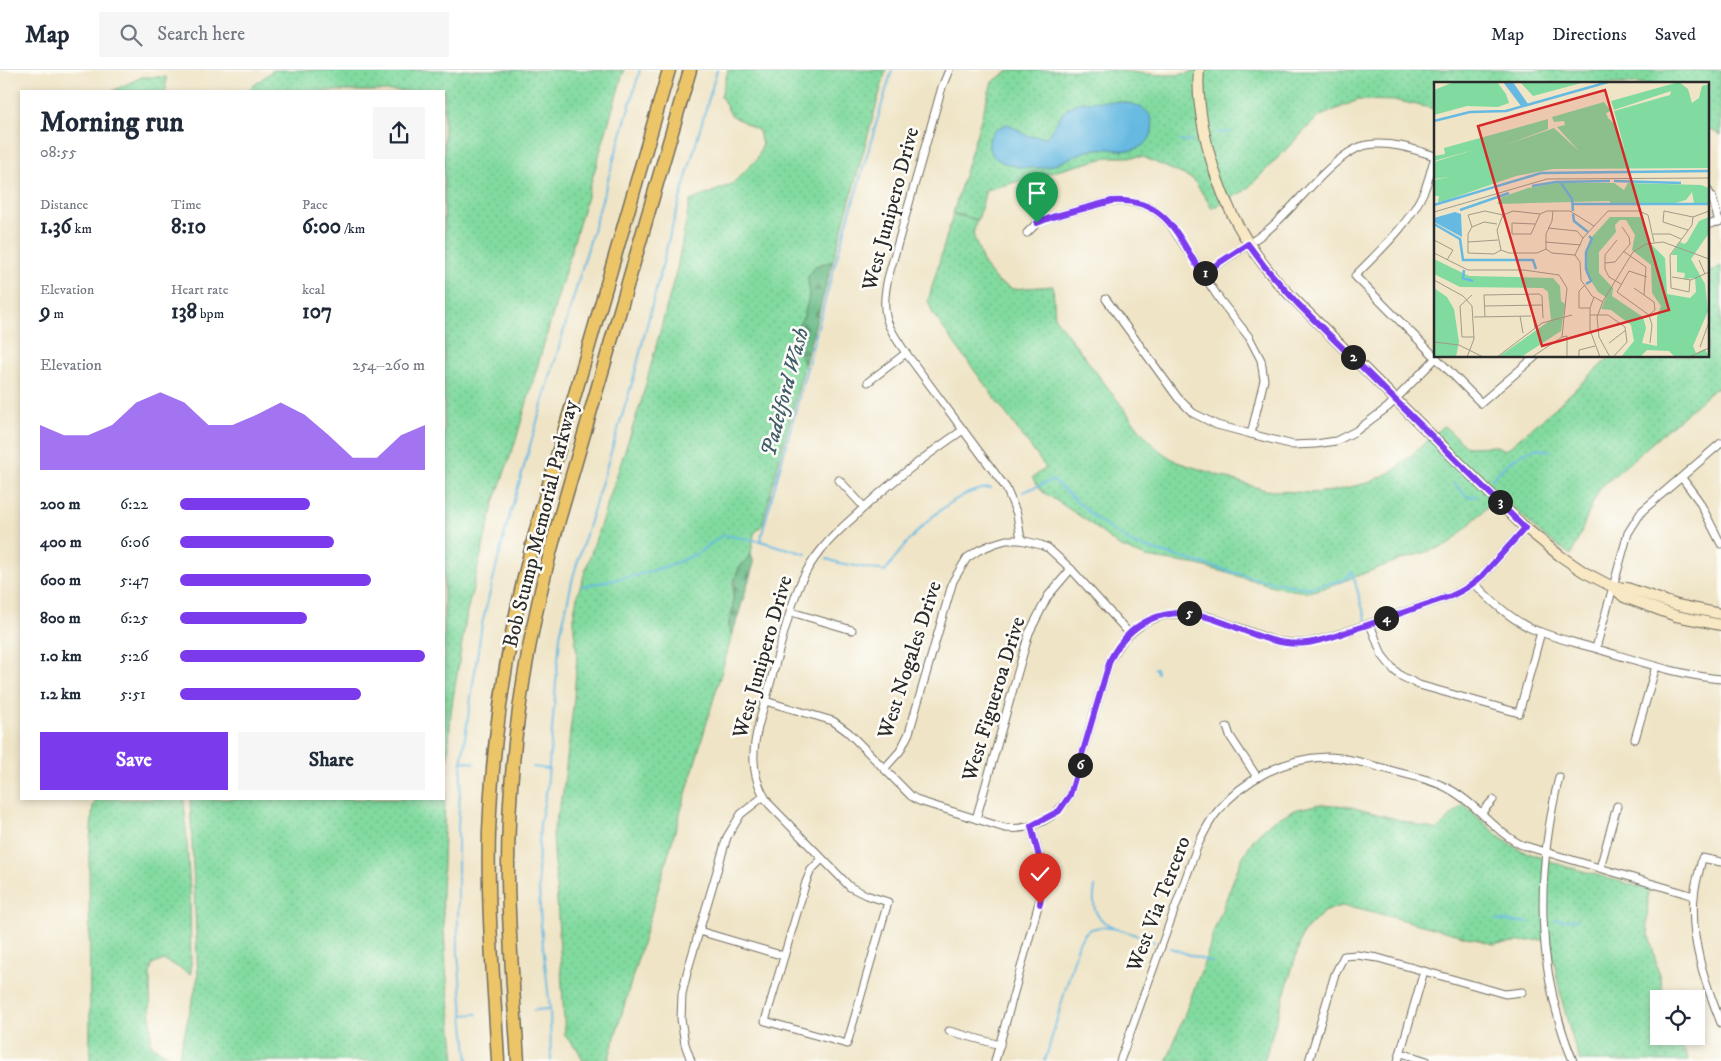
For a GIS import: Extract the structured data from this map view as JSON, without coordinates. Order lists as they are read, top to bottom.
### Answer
{
  "streets": {
    "highway": ["Bob Stump Memorial Parkway"],
    "street": [
      "West Junipero Drive",
      "West Nogales Drive",
      "West Figueroa Drive",
      "West Via Tercero"
    ]
  },
  "crossings": [
    ["West Junipero Drive", "West Nogales Drive"]
  ],
  "water": ["Padelford Wash"],
  "page": {
    "header": "Map",
    "search": "Search here",
    "nav": ["Map", "Directions", "Saved"],
    "heading": ["Morning run", "08:55"],
    "stats": [
      ["Distance", "1.36 km"],
      ["Time", "8:10"],
      ["Pace", "6:00 /km"],
      ["Elevation", "9 m"],
      ["Heart rate", "138 bpm"],
      ["kcal", "107"]
    ],
    "pins": [
      "1",
      "2",
      "3",
      "5",
      "4",
      "6"
    ],
    "chart": ["Elevation", "254–260 m"],
    "list": [
      {
        "name": "200 m",
        "note": "6:22"
      },
      {
        "name": "400 m",
        "note": "6:06"
      },
      {
        "name": "600 m",
        "note": "5:47"
      },
      {
        "name": "800 m",
        "note": "6:25"
      },
      {
        "name": "1.0 km",
        "note": "5:26"
      },
      {
        "name": "1.2 km",
        "note": "5:51"
      }
    ],
    "buttons": ["Save", "Share"]
  }
}
